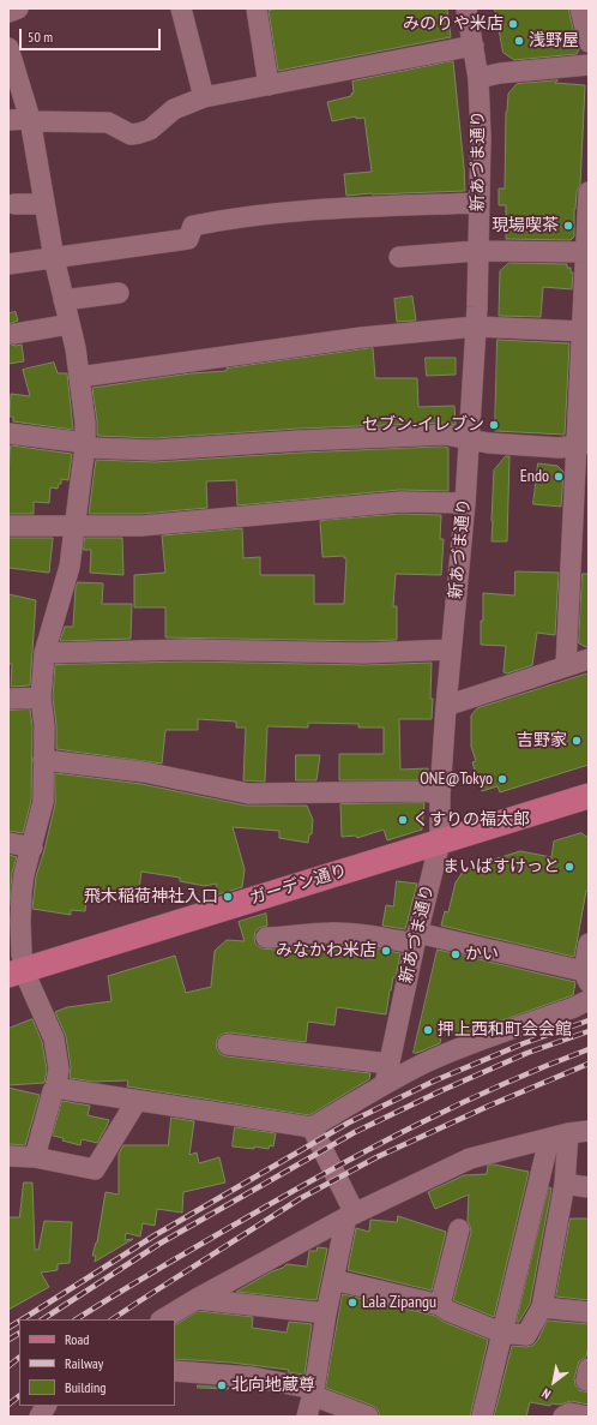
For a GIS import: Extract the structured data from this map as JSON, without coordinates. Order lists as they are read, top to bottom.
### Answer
{
  "streets": {
    "main road": ["ガーデン通り"],
    "street": ["新あづま通り"]
  },
  "crossings": [
    ["新あづま通り", "ガーデン通り"]
  ],
  "places": [
    "みのりや米店",
    "浅野屋",
    "現場喫茶",
    "セブン-イレブン",
    "Endo",
    "吉野家",
    "ONE@Tokyo",
    "くすりの福太郎",
    "まいばすけっと",
    "飛木稲荷神社入口",
    "みなかわ米店",
    "かい",
    "押上西和町会会館",
    "Lala Zipangu",
    "北向地蔵尊"
  ],
  "legend": ["Road", "Railway", "Building"],
  "scale_bar": "50 m",
  "north": "bottom left"
}
